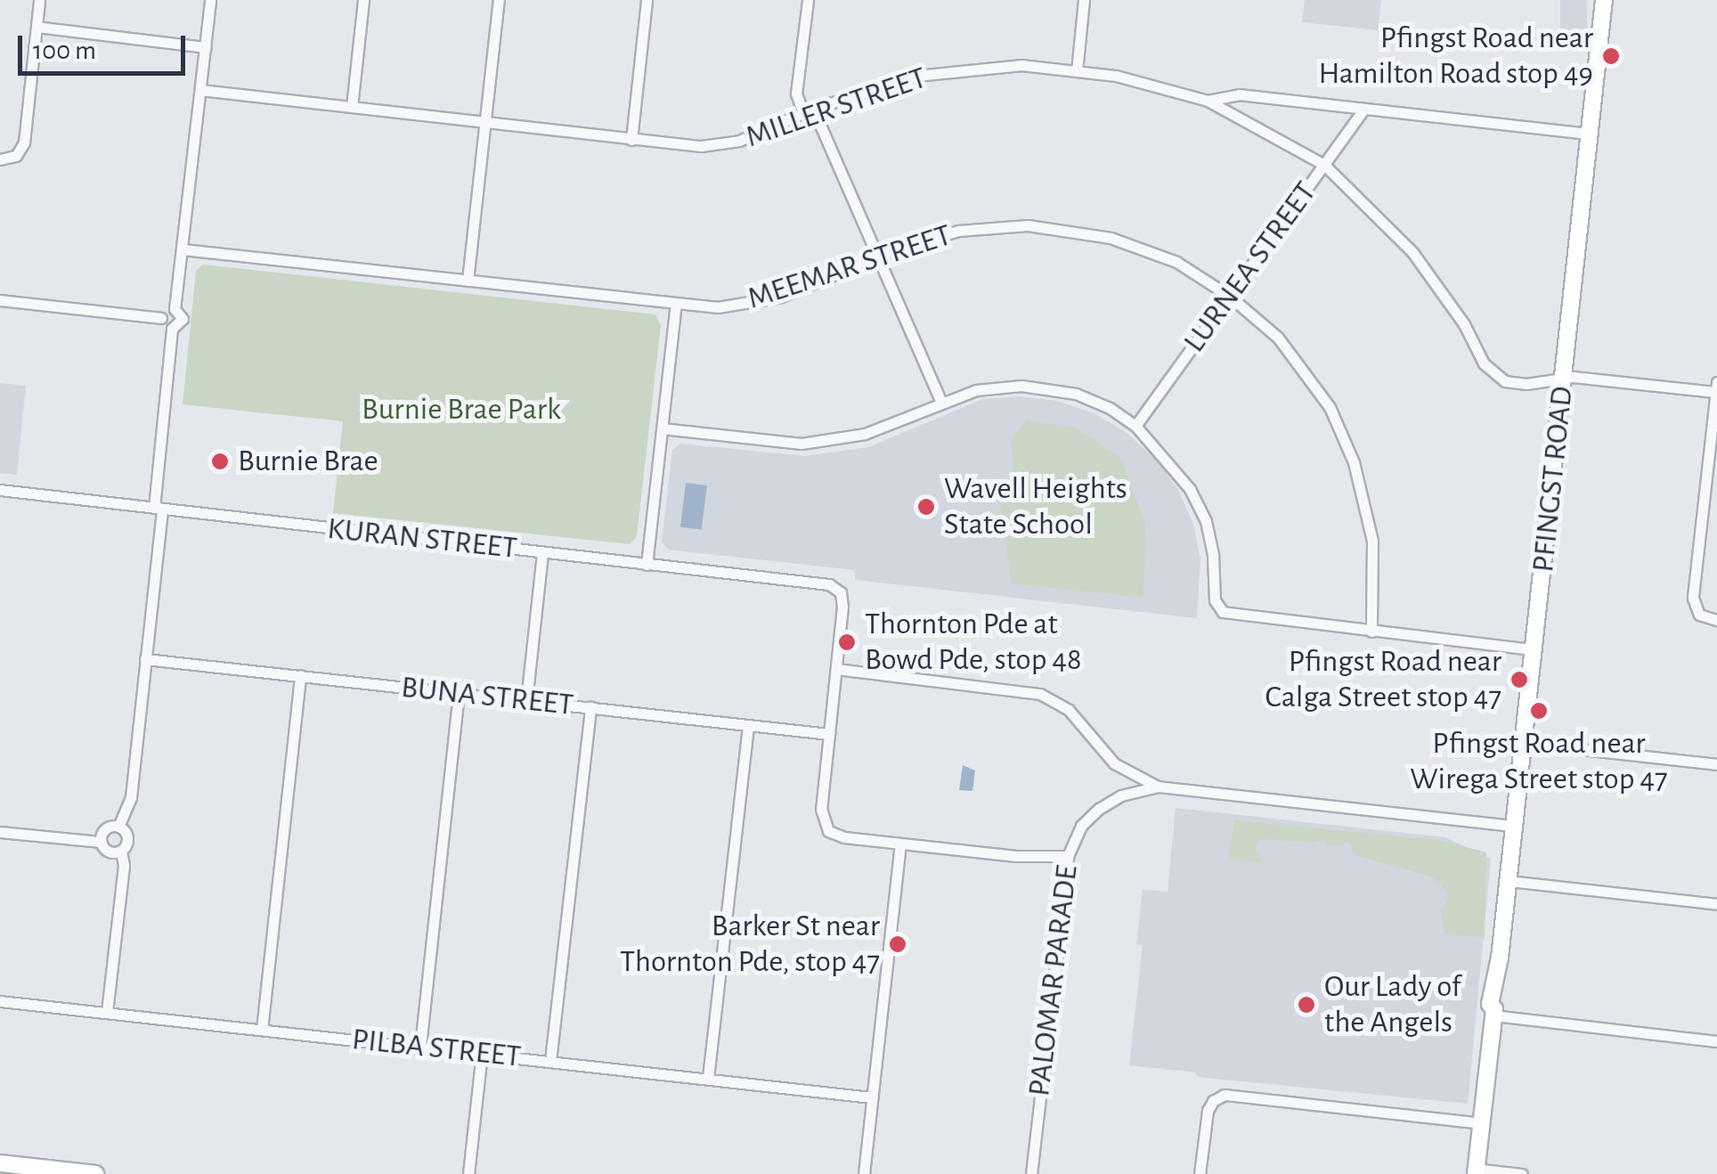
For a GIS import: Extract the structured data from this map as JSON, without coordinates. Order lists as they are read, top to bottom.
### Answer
{
  "streets": {
    "street": [
      "MILLER STREET",
      "MEEMAR STREET",
      "LURNEA STREET",
      "PFINGST ROAD",
      "KURAN STREET",
      "BUNA STREET",
      "PALOMAR PARADE",
      "PILBA STREET"
    ]
  },
  "crossings": [
    ["MILLER STREET", "LURNEA STREET"],
    ["MILLER STREET", "PFINGST ROAD"],
    ["MEEMAR STREET", "LURNEA STREET"]
  ],
  "parks": ["Burnie Brae Park"],
  "places": [
    "Pfingst Road near Hamilton Road stop 49",
    "Burnie Brae",
    "Wavell Heights State School",
    "Thornton Pde at Bowd Pde, stop 48",
    "Pfingst Road near Calga Street stop 47",
    "Pfingst Road near Wirega Street stop 47",
    "Barker St near Thornton Pde, stop 47",
    "Our Lady of the Angels"
  ],
  "scale_bar": "100 m"
}
